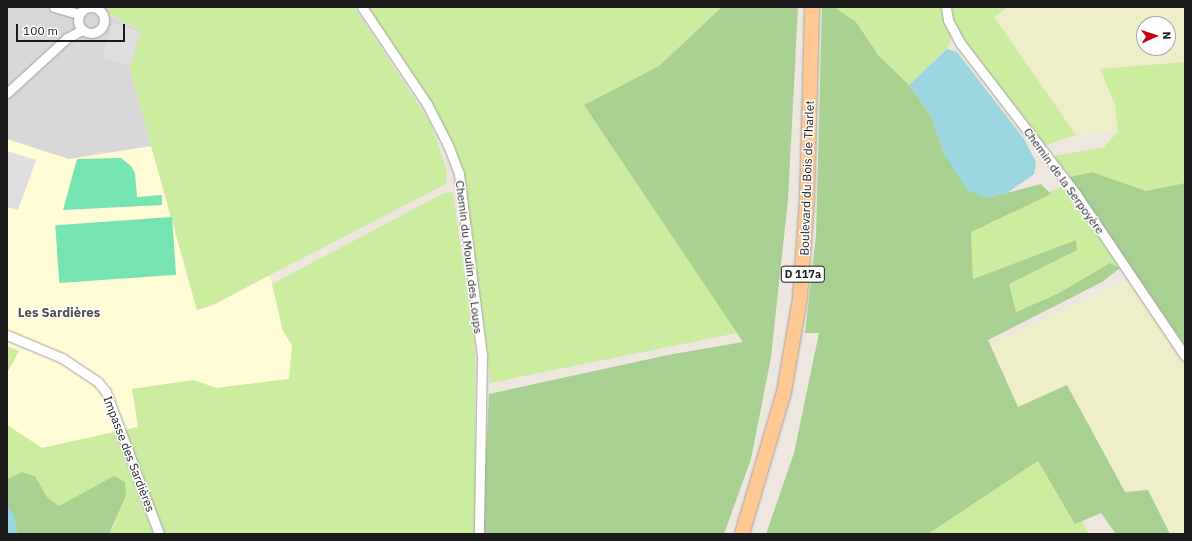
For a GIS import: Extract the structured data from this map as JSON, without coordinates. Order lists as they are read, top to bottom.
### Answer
{
  "streets": {
    "main road": ["Boulevard du Bois de Tharlet", "D 117a"],
    "street": ["Chemin de la Serpoyère", "Chemin du Moulin des Loups", "Impasse des Sardières"]
  },
  "districts": ["Les Sardières"],
  "scale_bar": "100 m",
  "north": "right"
}
